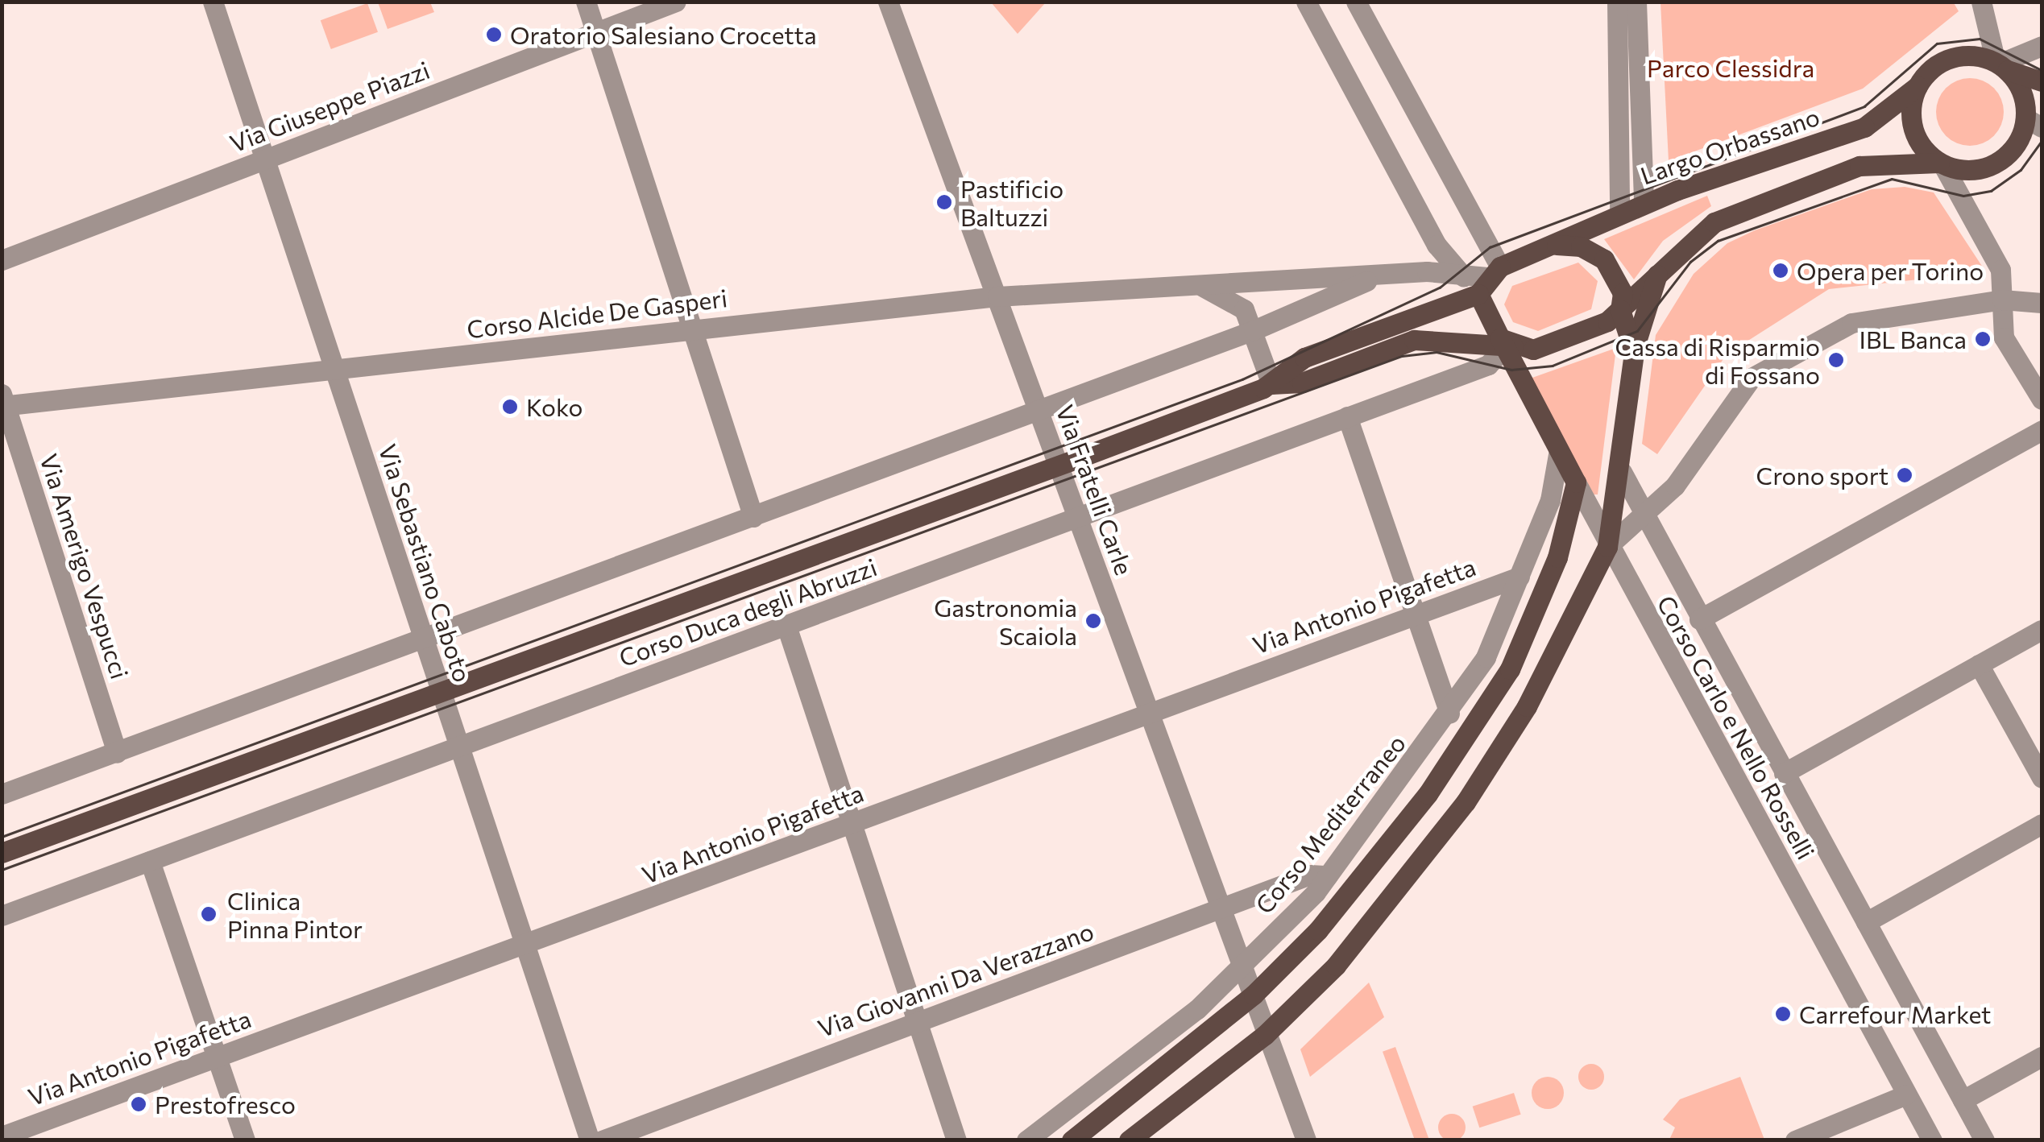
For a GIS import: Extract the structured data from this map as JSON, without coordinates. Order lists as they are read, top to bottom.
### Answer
{
  "streets": {
    "main road": ["Largo Orbassano", "Corso Duca degli Abruzzi", "Corso Carlo e Nello Rosselli"],
    "street": [
      "Via Giuseppe Piazzi",
      "Corso Alcide De Gasperi",
      "Via Fratelli Carle",
      "Via Sebastiano Caboto",
      "Via Amerigo Vespucci",
      "Via Antonio Pigafetta",
      "Corso Mediterraneo",
      "Via Giovanni Da Verazzano"
    ]
  },
  "crossings": [
    ["Via Giuseppe Piazzi", "Via Sebastiano Caboto"],
    ["Largo Orbassano", "Corso Duca degli Abruzzi"],
    ["Largo Orbassano", "Corso Carlo e Nello Rosselli"],
    ["Corso Alcide De Gasperi", "Via Fratelli Carle"],
    ["Corso Alcide De Gasperi", "Via Sebastiano Caboto"],
    ["Corso Alcide De Gasperi", "Via Amerigo Vespucci"],
    ["Via Fratelli Carle", "Via Antonio Pigafetta"],
    ["Via Fratelli Carle", "Corso Duca degli Abruzzi"],
    ["Via Fratelli Carle", "Corso Mediterraneo"],
    ["Via Fratelli Carle", "Via Giovanni Da Verazzano"],
    ["Via Sebastiano Caboto", "Via Antonio Pigafetta"],
    ["Via Sebastiano Caboto", "Corso Duca degli Abruzzi"],
    ["Via Antonio Pigafetta", "Corso Mediterraneo"],
    ["Corso Duca degli Abruzzi", "Corso Carlo e Nello Rosselli"],
    ["Corso Carlo e Nello Rosselli", "Corso Mediterraneo"],
    ["Corso Mediterraneo", "Via Giovanni Da Verazzano"]
  ],
  "parks": ["Parco Clessidra"],
  "places": [
    "Oratorio Salesiano Crocetta",
    "Pastificio Baltuzzi",
    "Opera per Torino",
    "IBL Banca",
    "Cassa di Risparmio di Fossano",
    "Koko",
    "Crono sport",
    "Gastronomia Scaiola",
    "Clinica Pinna Pintor",
    "Carrefour Market",
    "Prestofresco"
  ]
}
